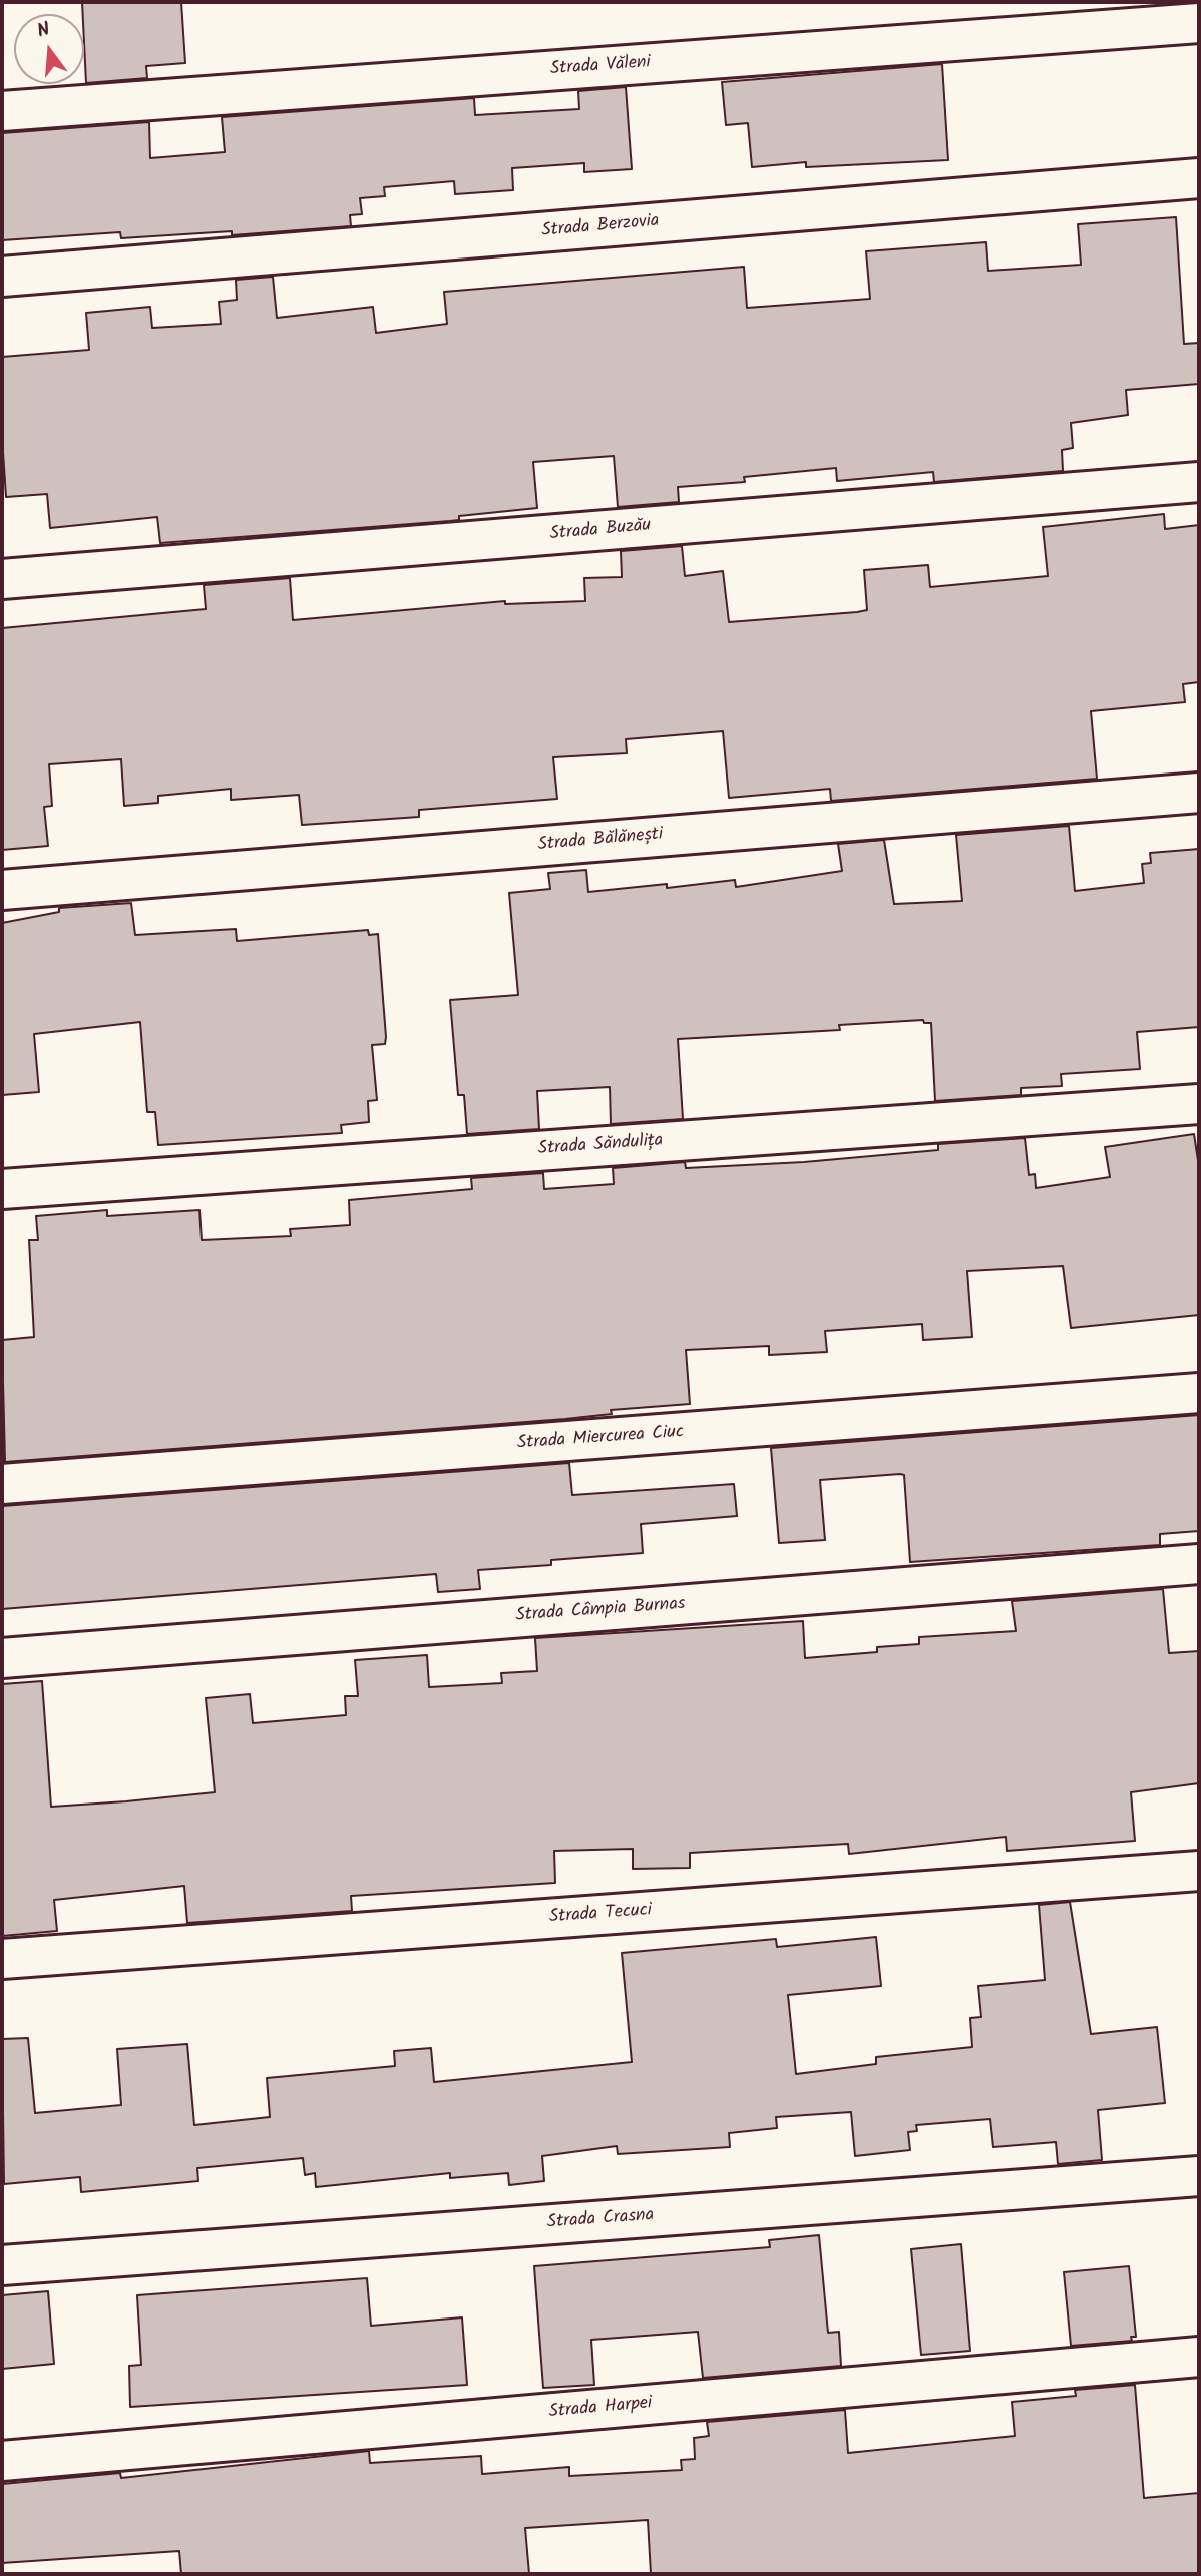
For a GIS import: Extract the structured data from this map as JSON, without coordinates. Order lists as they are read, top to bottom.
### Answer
{
  "streets": {
    "street": [
      "Strada Văleni",
      "Strada Berzovia",
      "Strada Buzău",
      "Strada Bălănești",
      "Strada Săndulița",
      "Strada Miercurea Ciuc",
      "Strada Câmpia Burnas",
      "Strada Tecuci",
      "Strada Crasna",
      "Strada Harpei"
    ]
  },
  "north": "top"
}
